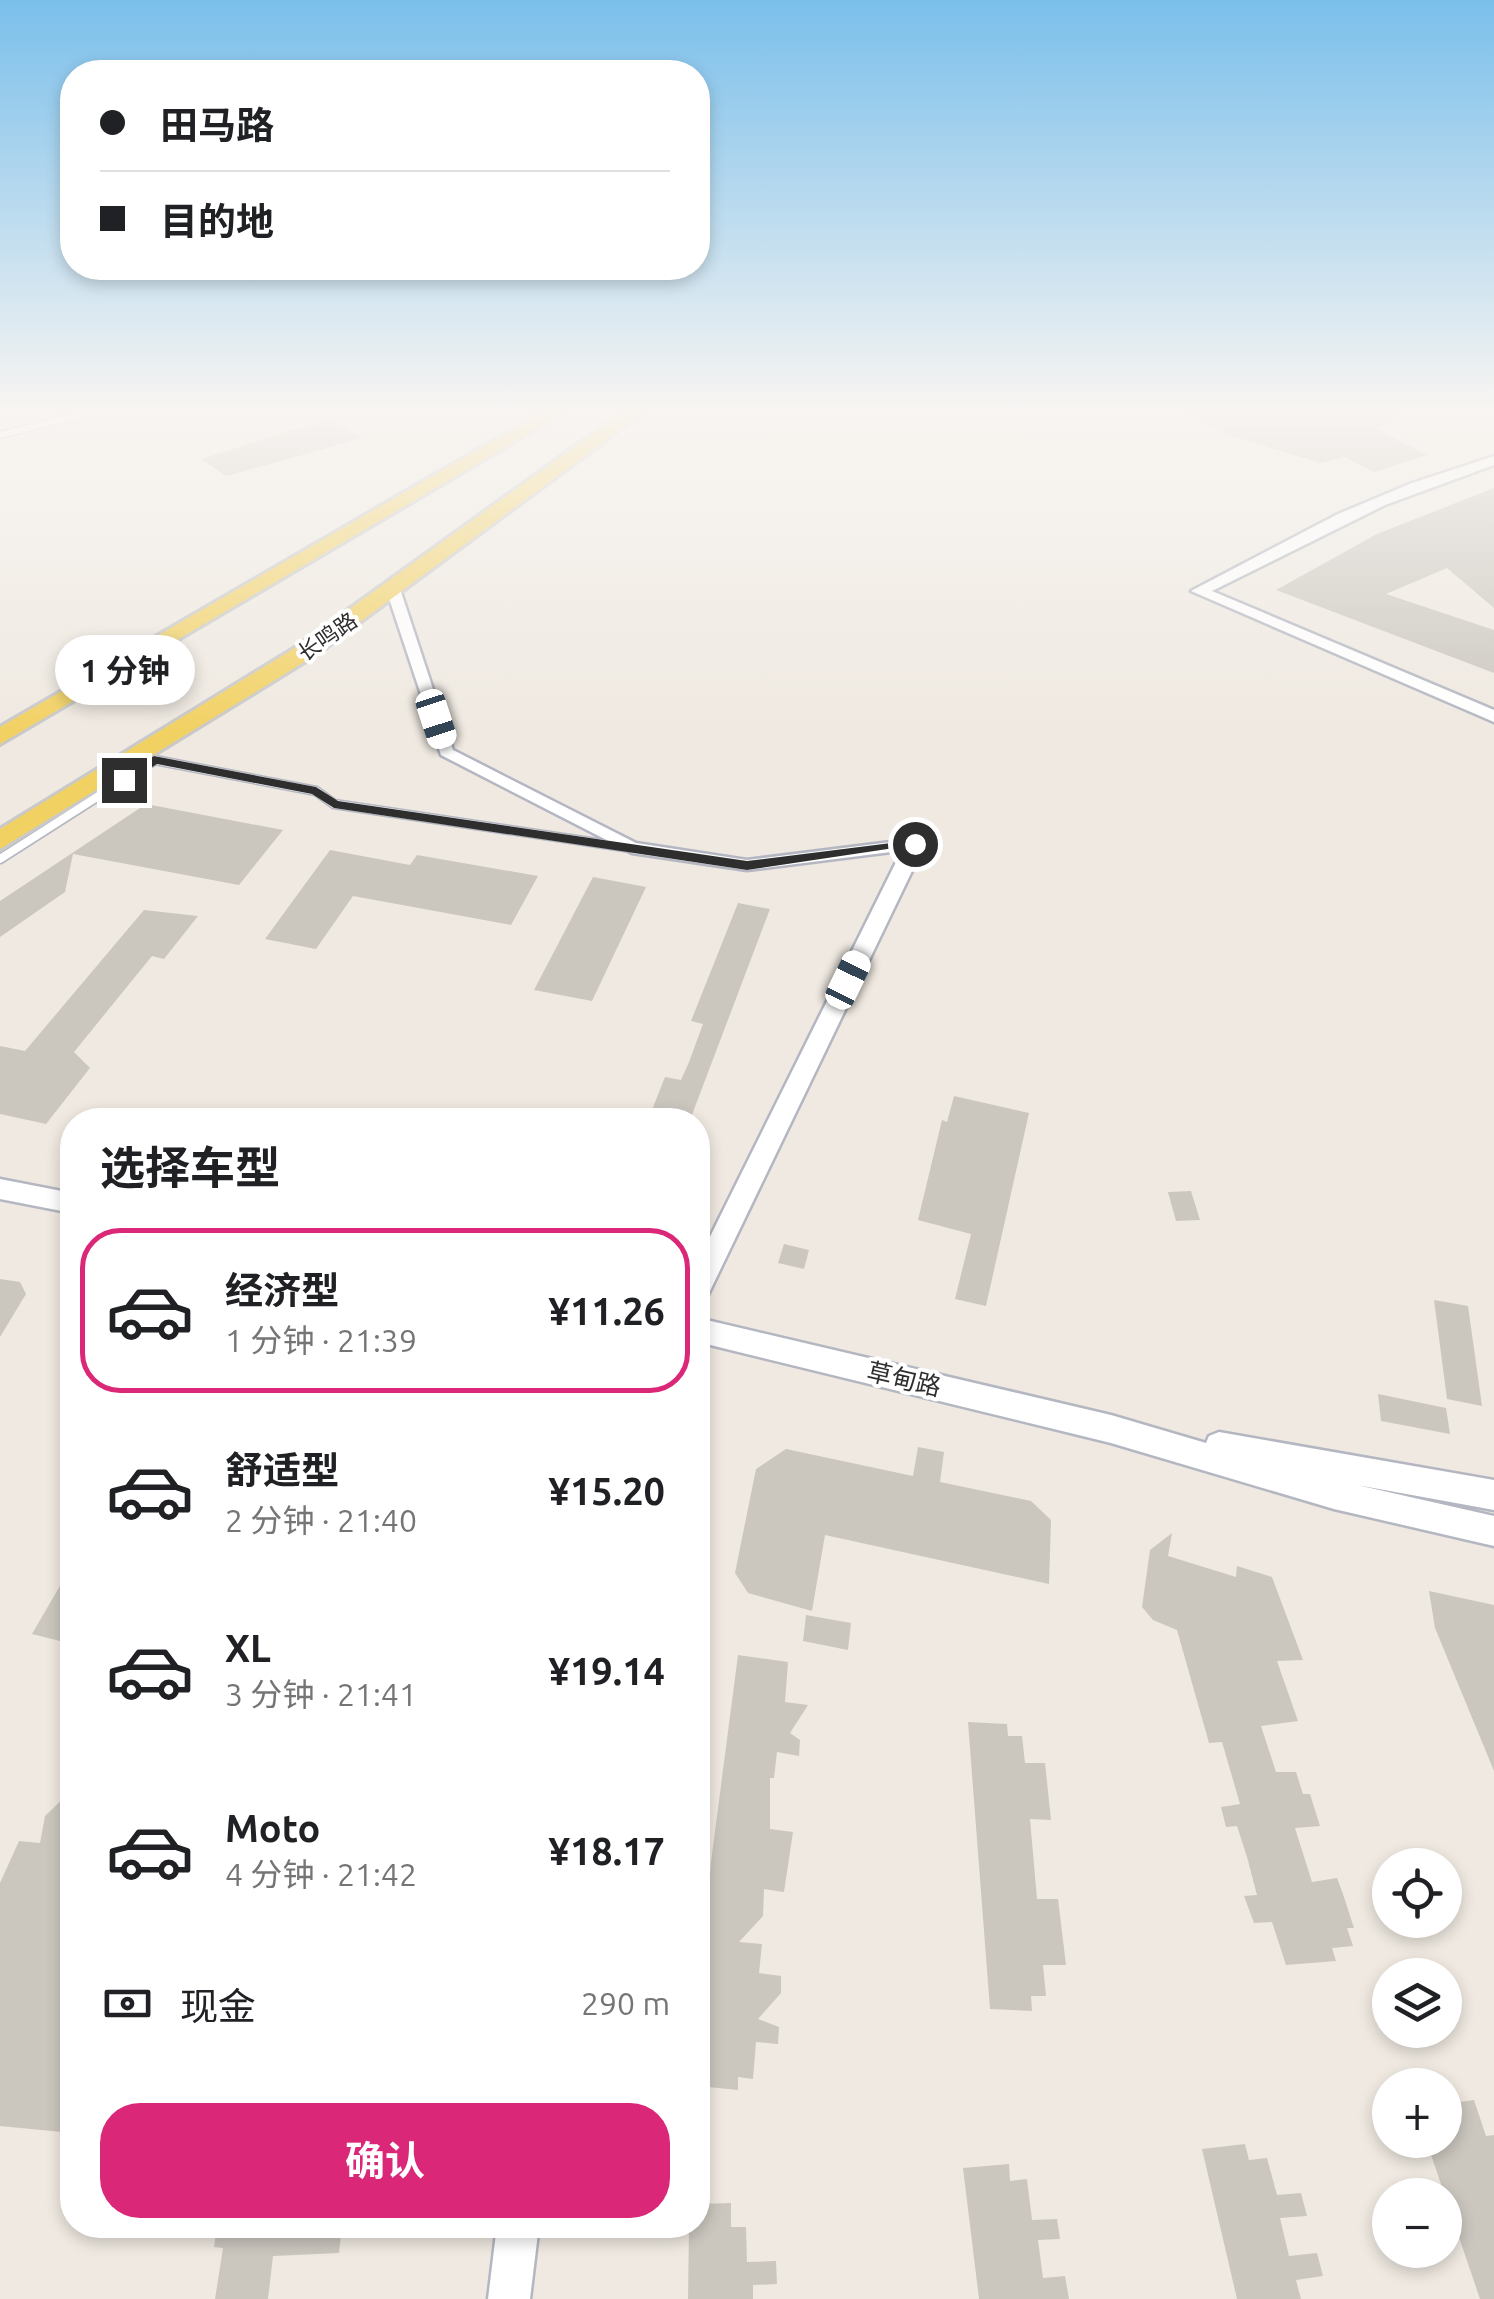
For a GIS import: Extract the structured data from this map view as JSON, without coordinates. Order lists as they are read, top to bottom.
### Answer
{
  "streets": {
    "main road": ["长鸣路"],
    "street": ["草甸路"]
  },
  "page": {
    "banner": ["田马路", "目的地"],
    "bubble": "1 分钟",
    "heading": "选择车型",
    "list": [
      {
        "name": "经济型",
        "note": "1 分钟 · 21:39",
        "value": "¥11.26"
      },
      {
        "name": "舒适型",
        "note": "2 分钟 · 21:40",
        "value": "¥15.20"
      },
      {
        "name": "XL",
        "note": "3 分钟 · 21:41",
        "value": "¥19.14"
      },
      {
        "name": "Moto",
        "note": "4 分钟 · 21:42",
        "value": "¥18.17"
      }
    ],
    "map_buttons": ["+", "−"],
    "pay": ["现金", "290 m"],
    "buttons": "确认"
  }
}
